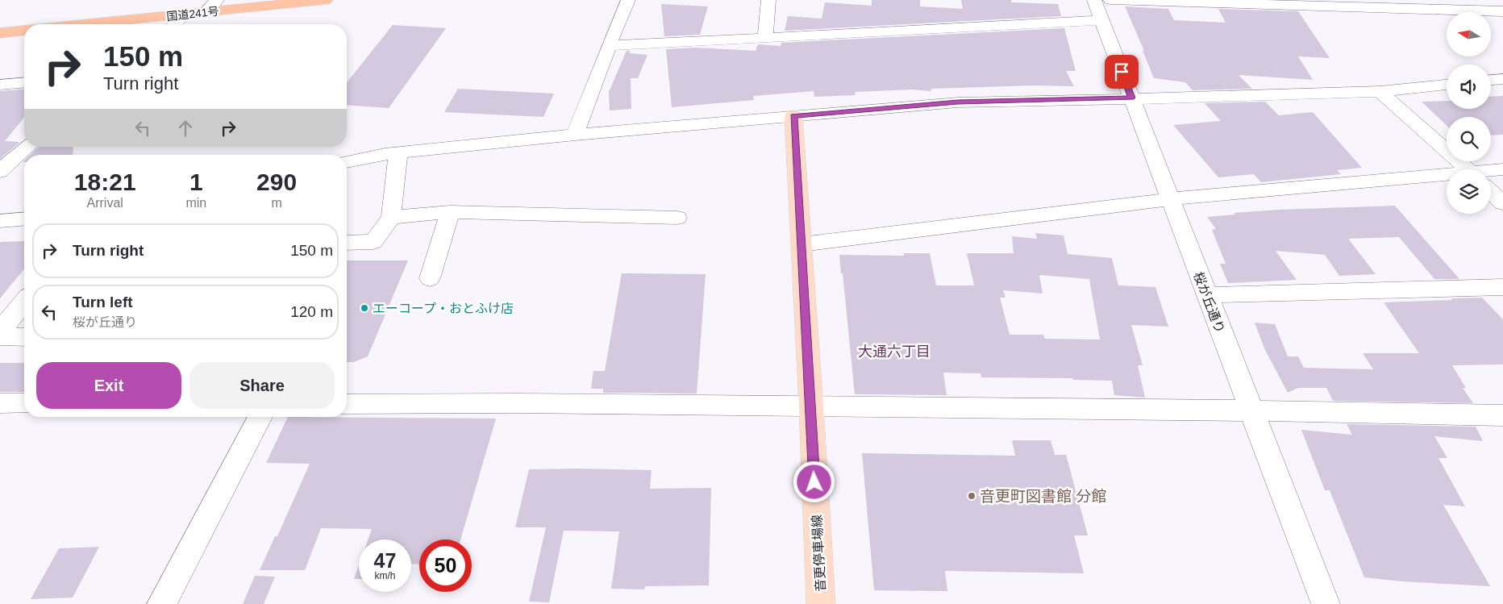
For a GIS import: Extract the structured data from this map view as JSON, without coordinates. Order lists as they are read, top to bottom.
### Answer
{
  "streets": {
    "highway": ["国道241号"],
    "main road": ["音更停車場線"],
    "street": ["桜が丘通り"]
  },
  "districts": ["大通六丁目"],
  "places": ["エーコープ・おとふけ店", "音更町図書館 分館"],
  "north": "left",
  "page": {
    "turn": ["150 m", "Turn right"],
    "eta": [
      "18:21",
      "Arrival",
      "1",
      "min",
      "290",
      "m"
    ],
    "list": [
      {
        "name": "Turn right",
        "value": "150 m"
      },
      {
        "name": "Turn left",
        "note": "桜が丘通り",
        "value": "120 m"
      }
    ],
    "buttons": ["Exit", "Share"],
    "speed": "47 km/h",
    "limit": "50"
  }
}
